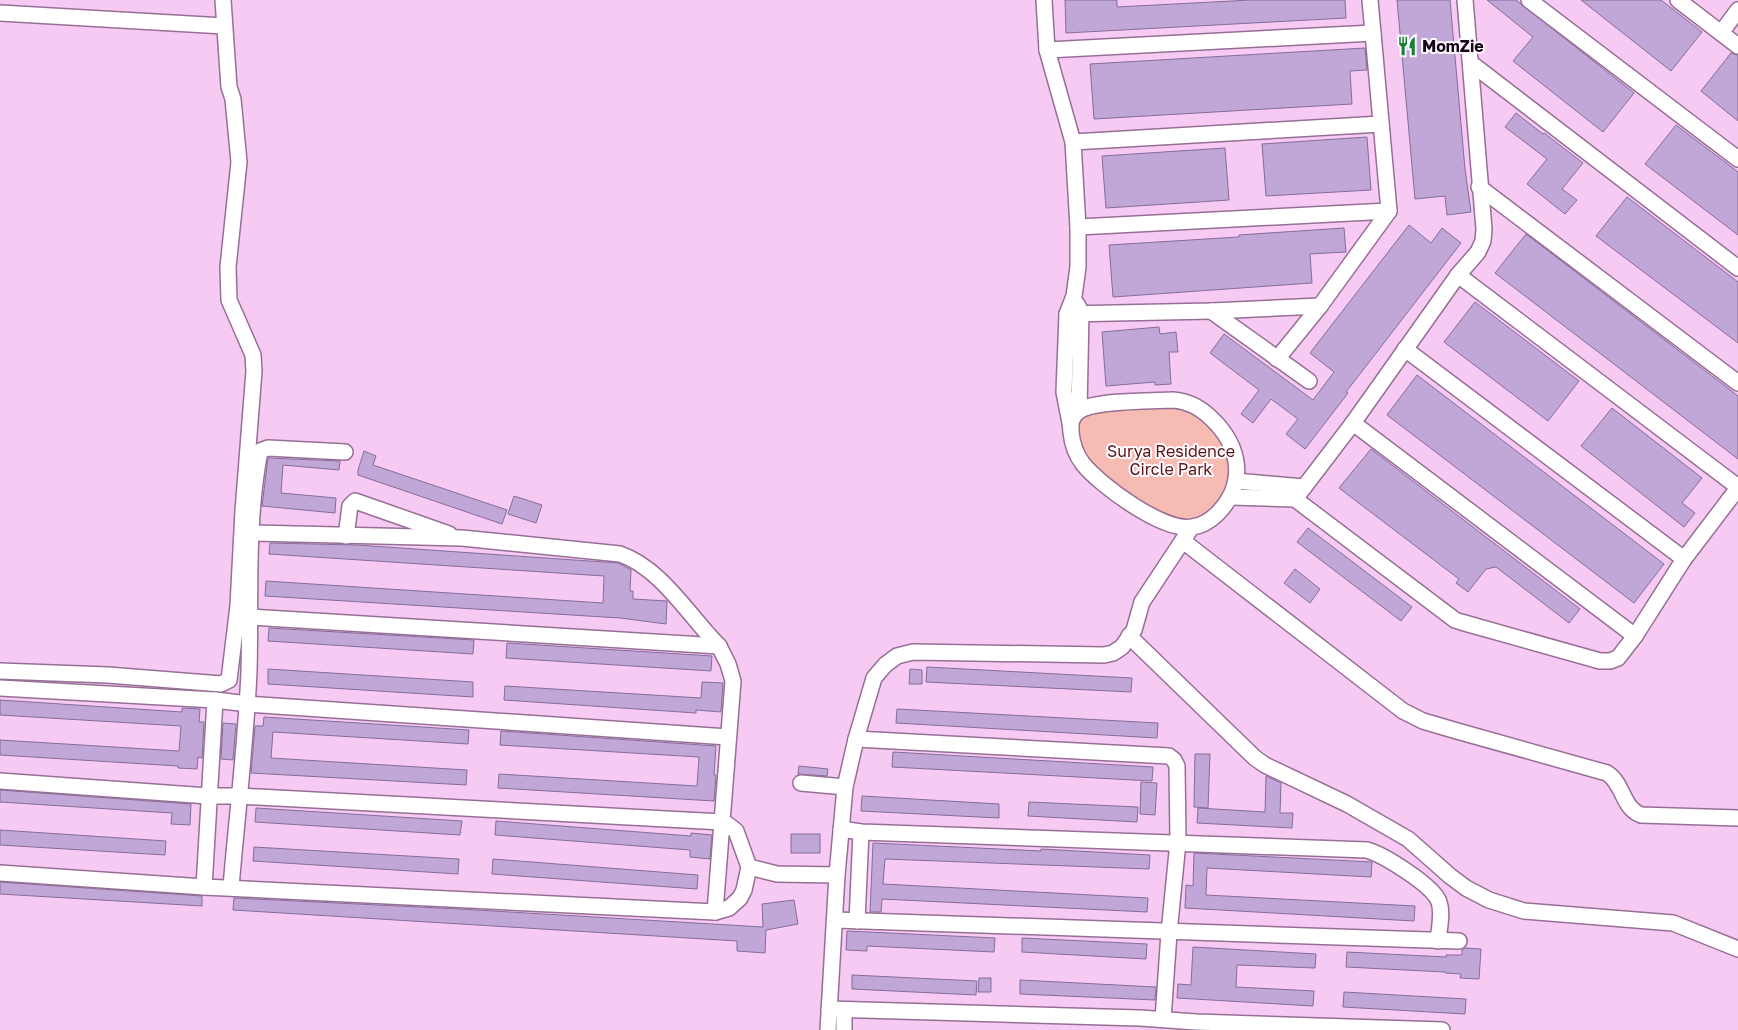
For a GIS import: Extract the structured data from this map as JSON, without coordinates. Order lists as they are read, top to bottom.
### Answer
{
  "parks": ["Surya Residence Circle Park"],
  "places": {
    "restaurant": ["MomZie"]
  }
}
